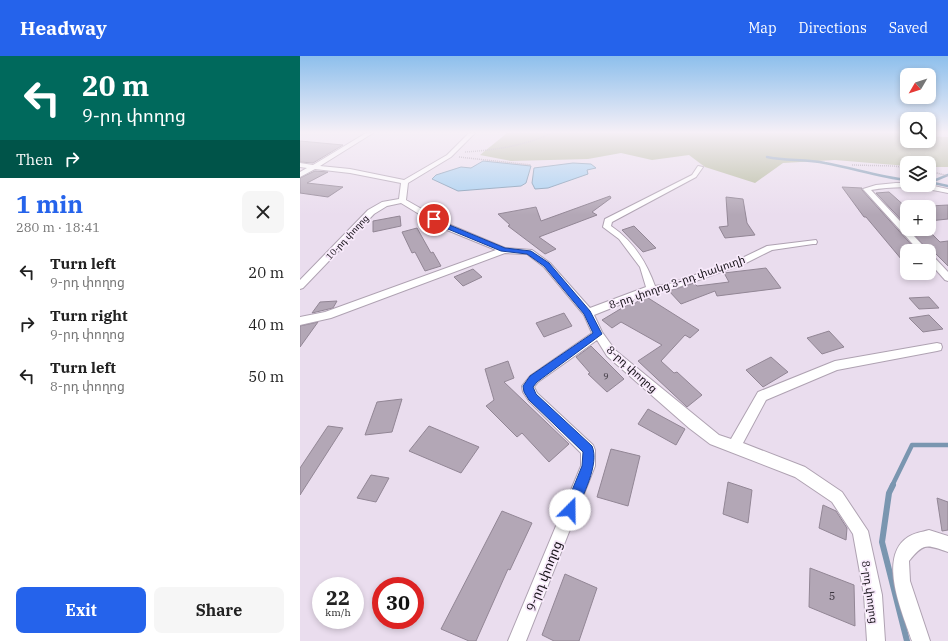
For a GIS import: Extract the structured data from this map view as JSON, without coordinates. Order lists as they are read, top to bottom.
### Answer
{
  "streets": {
    "street": [
      "10-րդ փողոց",
      "8-րդ փողոց 3-րդ փակուղի",
      "8-րդ փողոց",
      "9-րդ փողոց"
    ]
  },
  "crossings": [
    ["10-րդ փողոց", "8-րդ փողոց"],
    ["8-րդ փողոց 3-րդ փակուղի", "8-րդ փողոց"],
    ["8-րդ փողոց", "9-րդ փողոց"]
  ],
  "house_numbers": ["9", "5"],
  "north": "bottom left",
  "page": {
    "header": "Headway",
    "nav": ["Map", "Directions", "Saved"],
    "turn": ["20 m", "9-րդ փողոց"],
    "map_buttons": ["+", "−"],
    "then": "Then",
    "heading": ["1 min", "280 m · 18:41"],
    "list": [
      {
        "name": "Turn left",
        "note": "9-րդ փողոց",
        "value": "20 m"
      },
      {
        "name": "Turn right",
        "note": "9-րդ փողոց",
        "value": "40 m"
      },
      {
        "name": "Turn left",
        "note": "8-րդ փողոց",
        "value": "50 m"
      }
    ],
    "speed": "22 km/h",
    "limit": "30",
    "buttons": ["Exit", "Share"]
  }
}
